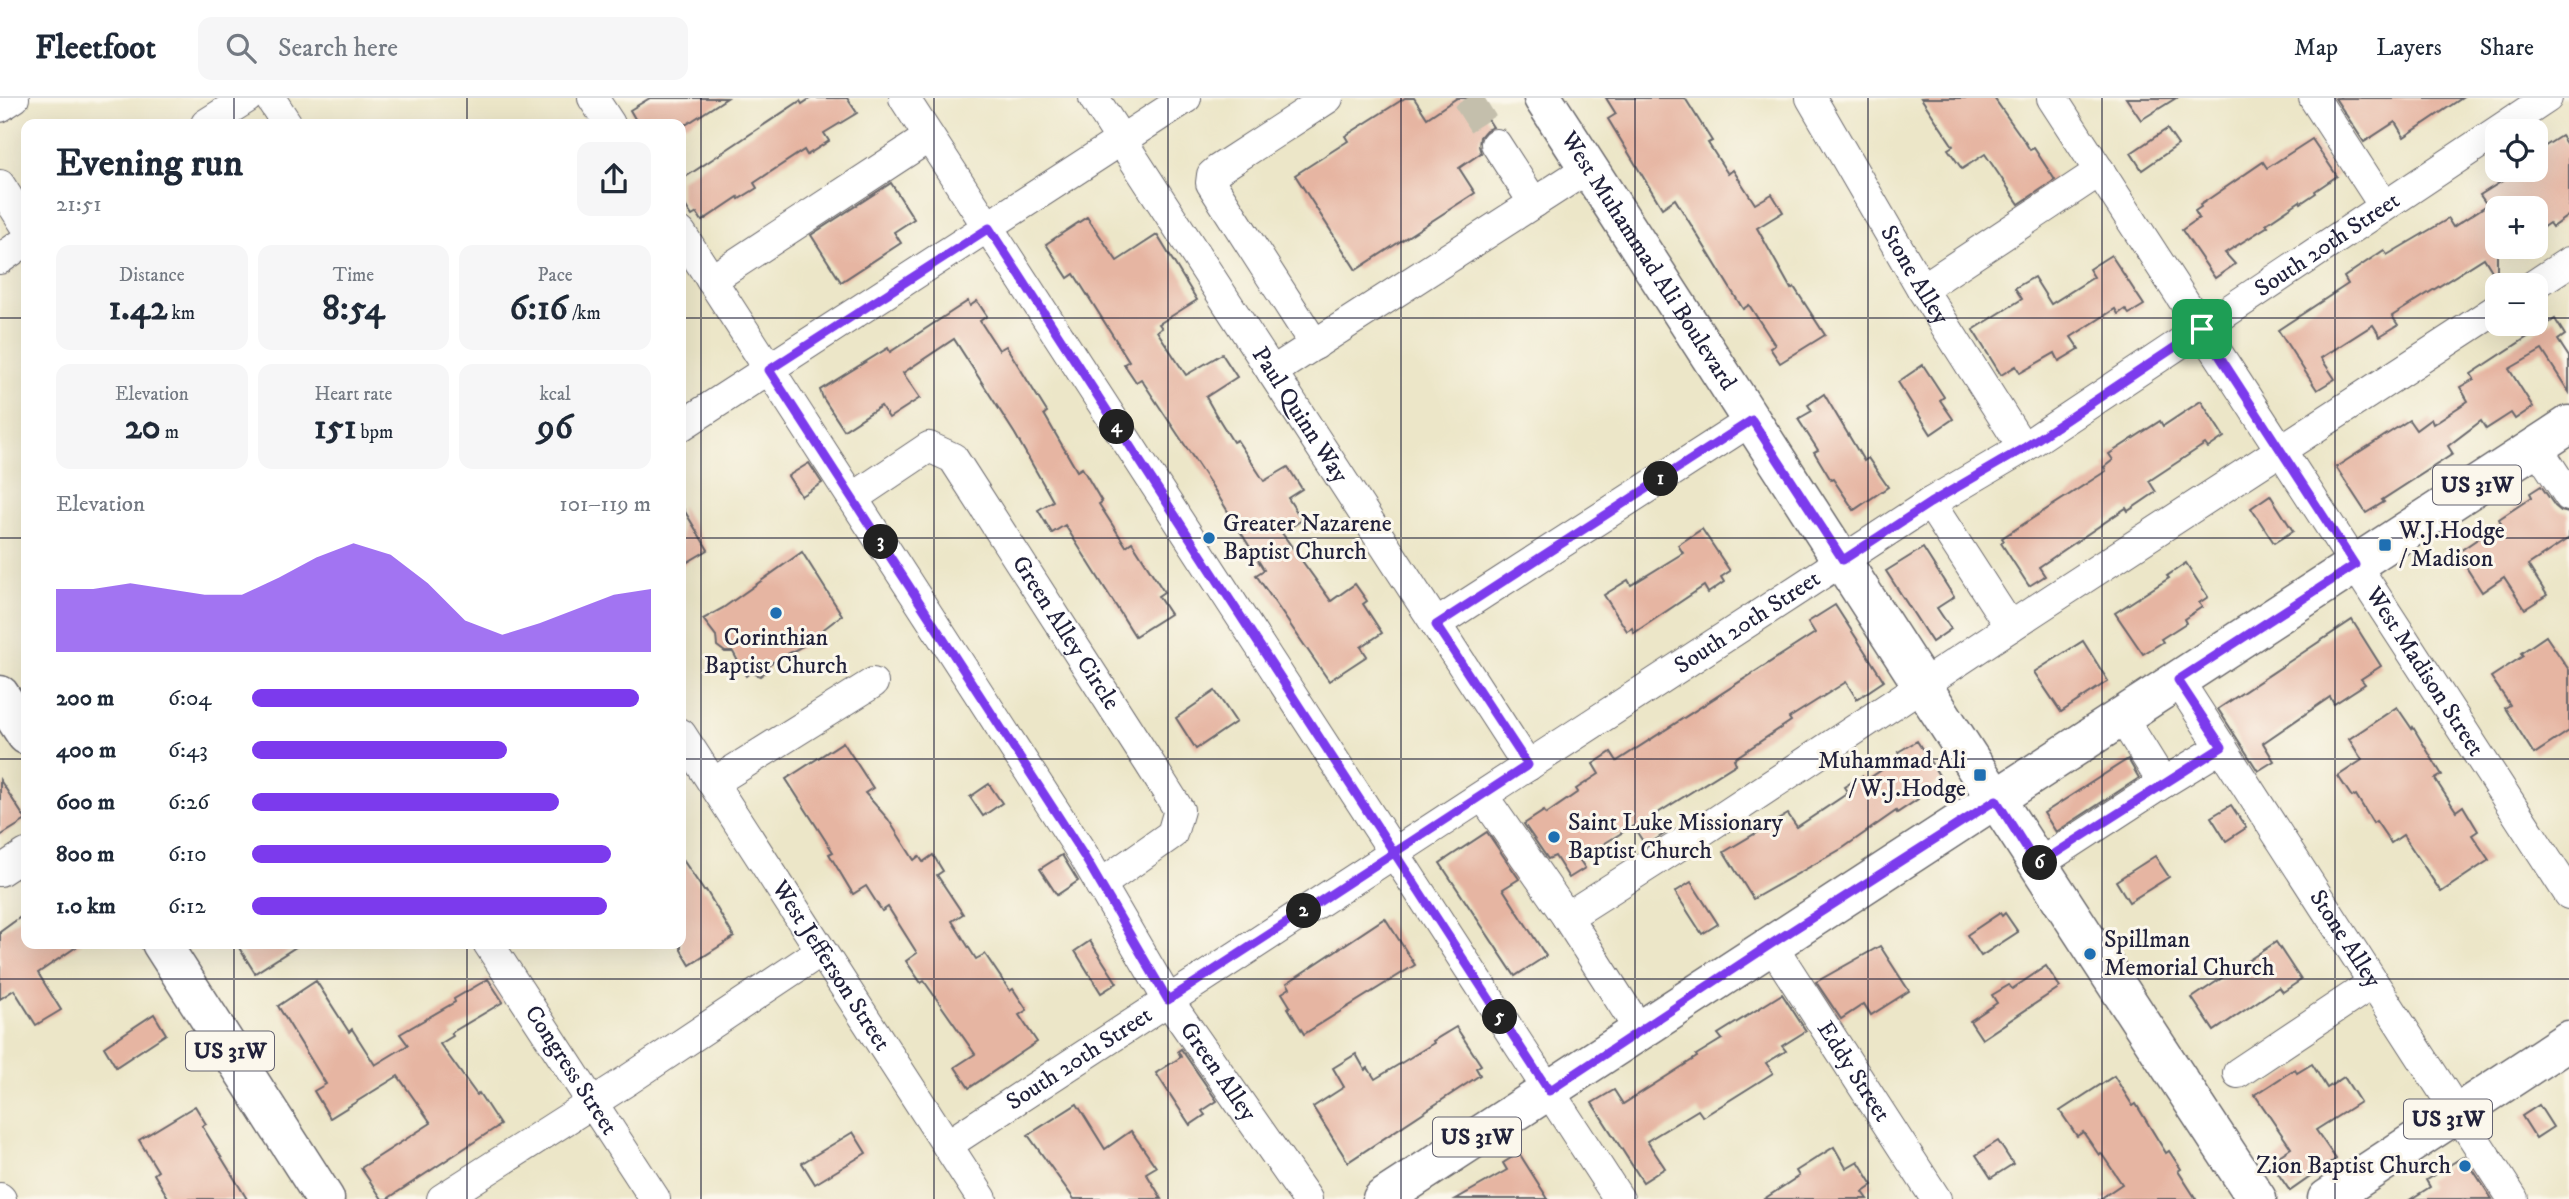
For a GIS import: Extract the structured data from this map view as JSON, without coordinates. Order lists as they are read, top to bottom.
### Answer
{
  "streets": {
    "main road": ["West Muhammad Ali Boulevard", "US 31W"],
    "street": [
      "South 20th Street",
      "Stone Alley",
      "Paul Quinn Way",
      "Green Alley Circle",
      "West Madison Street",
      "West Jefferson Street",
      "Congress Street",
      "Green Alley",
      "Eddy Street"
    ]
  },
  "crossings": [
    ["South 20th Street", "West Muhammad Ali Boulevard"],
    ["South 20th Street", "Stone Alley"],
    ["South 20th Street", "Paul Quinn Way"],
    ["South 20th Street", "West Madison Street"],
    ["South 20th Street", "West Jefferson Street"],
    ["South 20th Street", "Green Alley"],
    ["West Muhammad Ali Boulevard", "US 31W"],
    ["Stone Alley", "US 31W"],
    ["US 31W", "West Madison Street"],
    ["US 31W", "Eddy Street"],
    ["Green Alley Circle", "Green Alley"]
  ],
  "places": {
    "other": [
      "Greater Nazarene Baptist Church",
      "Corinthian Baptist Church",
      "Saint Luke Missionary Baptist Church",
      "Spillman Memorial Church",
      "Zion Baptist Church"
    ],
    "transit": ["W.J.Hodge / Madison", "Muhammad Ali / W.J.Hodge"]
  },
  "page": {
    "header": "Fleetfoot",
    "search": "Search here",
    "nav": ["Map", "Layers", "Share"],
    "map_buttons": ["+", "−"],
    "heading": ["Evening run", "21:51"],
    "stats": [
      ["Distance", "1.42 km"],
      ["Time", "8:54"],
      ["Pace", "6:16 /km"],
      ["Elevation", "20 m"],
      ["Heart rate", "151 bpm"],
      ["kcal", "96"]
    ],
    "pins": [
      "4",
      "1",
      "3",
      "6",
      "2",
      "5"
    ],
    "chart": ["Elevation", "101–119 m"],
    "list": [
      {
        "name": "200 m",
        "note": "6:04"
      },
      {
        "name": "400 m",
        "note": "6:43"
      },
      {
        "name": "600 m",
        "note": "6:26"
      },
      {
        "name": "800 m",
        "note": "6:10"
      },
      {
        "name": "1.0 km",
        "note": "6:12"
      }
    ]
  }
}
